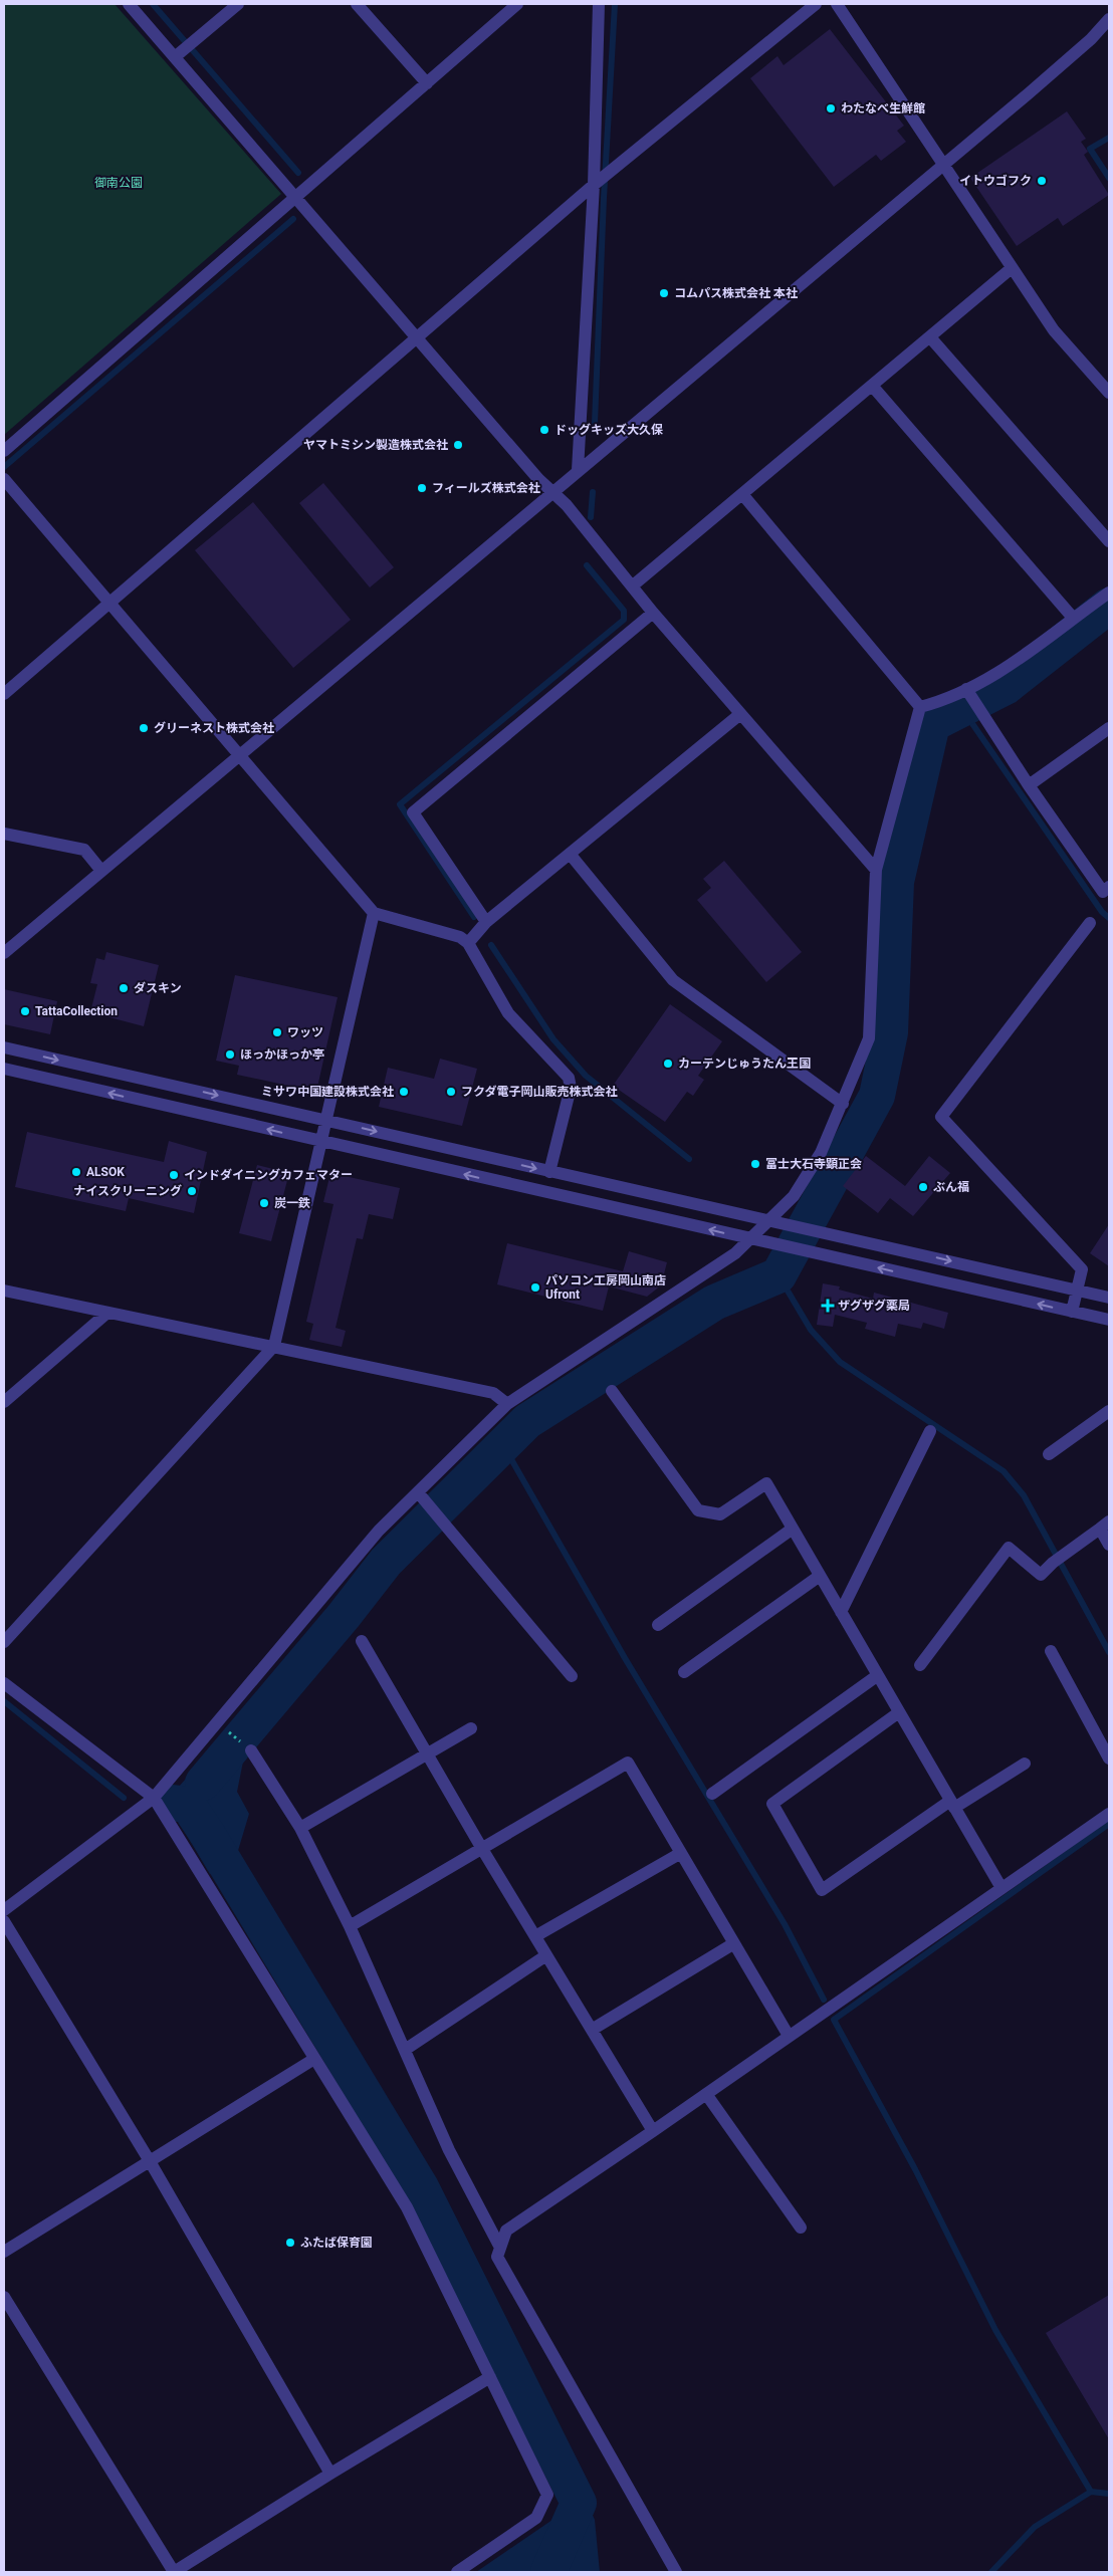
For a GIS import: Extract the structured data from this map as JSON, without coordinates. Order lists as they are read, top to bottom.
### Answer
{
  "parks": ["御南公園"],
  "places": {
    "other": [
      "わたなべ生鮮館",
      "イトウゴフク",
      "コムパス株式会社 本社",
      "ドッグキッズ大久保",
      "ヤマトミシン製造株式会社",
      "フィールズ株式会社",
      "グリーネスト株式会社",
      "ダスキン",
      "TattaCollection",
      "ワッツ",
      "ほっかほっか亭",
      "カーテンじゅうたん王国",
      "ミサワ中国建設株式会社",
      "フクダ電子岡山販売株式会社",
      "冨士大石寺顕正会",
      "ALSOK",
      "インドダイニングカフェマター",
      "ぶん福",
      "ナイスクリーニング",
      "炭一鉄",
      "パソコン工房岡山南店 Ufront",
      "ふたば保育園"
    ],
    "health": ["ザグザグ薬局"]
  }
}
